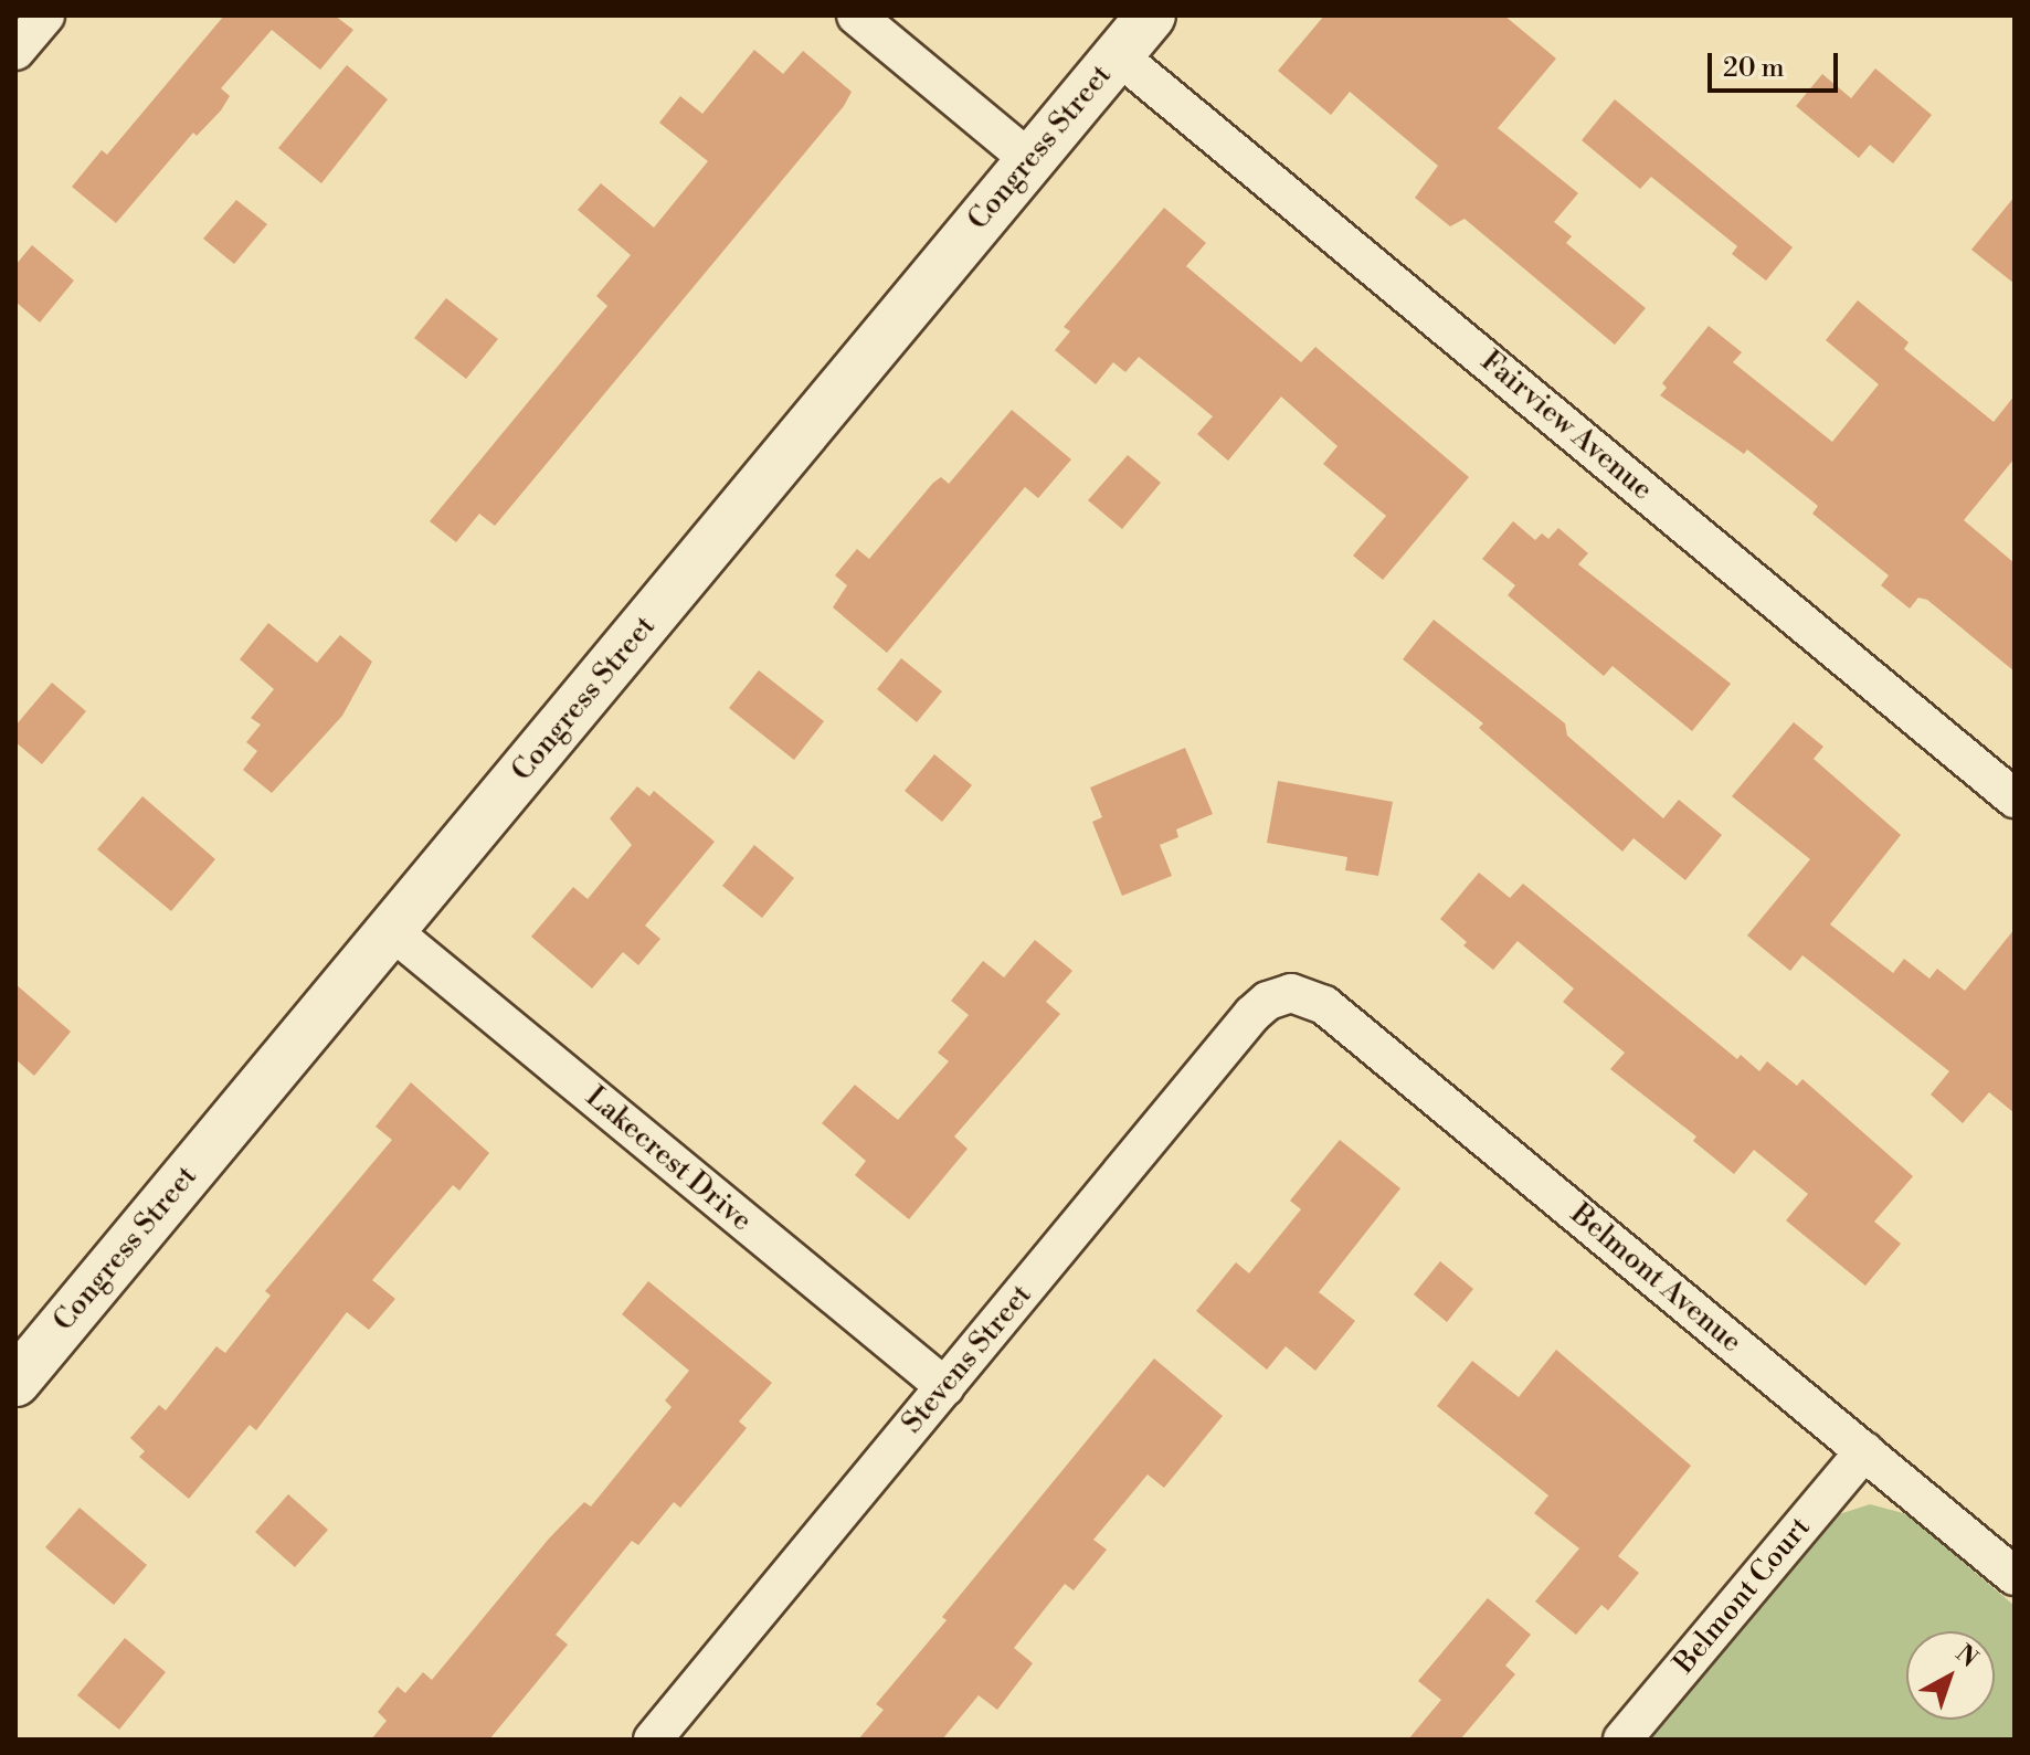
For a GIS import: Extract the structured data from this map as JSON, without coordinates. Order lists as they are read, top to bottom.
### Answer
{
  "streets": {
    "street": [
      "Congress Street",
      "Fairview Avenue",
      "Lakecrest Drive",
      "Belmont Avenue",
      "Stevens Street",
      "Belmont Court"
    ]
  },
  "crossings": [
    ["Congress Street", "Fairview Avenue"],
    ["Congress Street", "Lakecrest Drive"],
    ["Lakecrest Drive", "Stevens Street"],
    ["Belmont Avenue", "Stevens Street"],
    ["Belmont Avenue", "Belmont Court"]
  ],
  "scale_bar": "20 m",
  "north": "top right"
}
